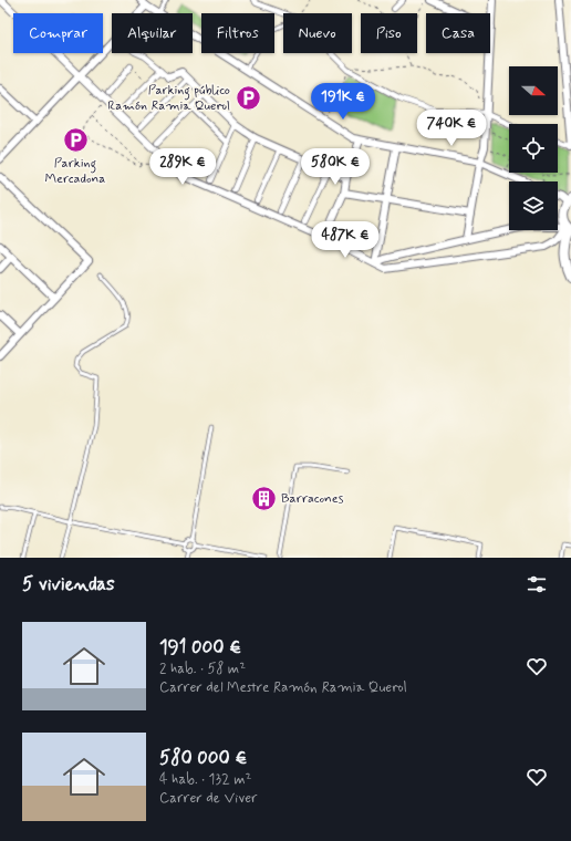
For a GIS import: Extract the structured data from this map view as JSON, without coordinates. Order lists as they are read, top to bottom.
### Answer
{
  "places": {
    "parking": ["Parking público Ramón Ramia Querol", "Parking Mercadona"],
    "building": ["Barracones"]
  },
  "north": "right",
  "page": {
    "chip": [
      "Comprar",
      "Alquilar",
      "Filtros",
      "Nuevo",
      "Piso",
      "Casa"
    ],
    "price": [
      "191K €",
      "740K €",
      "289K €",
      "580K €",
      "487K €"
    ],
    "heading": "5 viviendas",
    "list": [
      {
        "name": "191 000 €",
        "note": "2 hab. · 58 m² · Carrer del Mestre Ramón Ramia Querol"
      },
      {
        "name": "580 000 €",
        "note": "4 hab. · 132 m² · Carrer de Viver"
      }
    ]
  }
}
